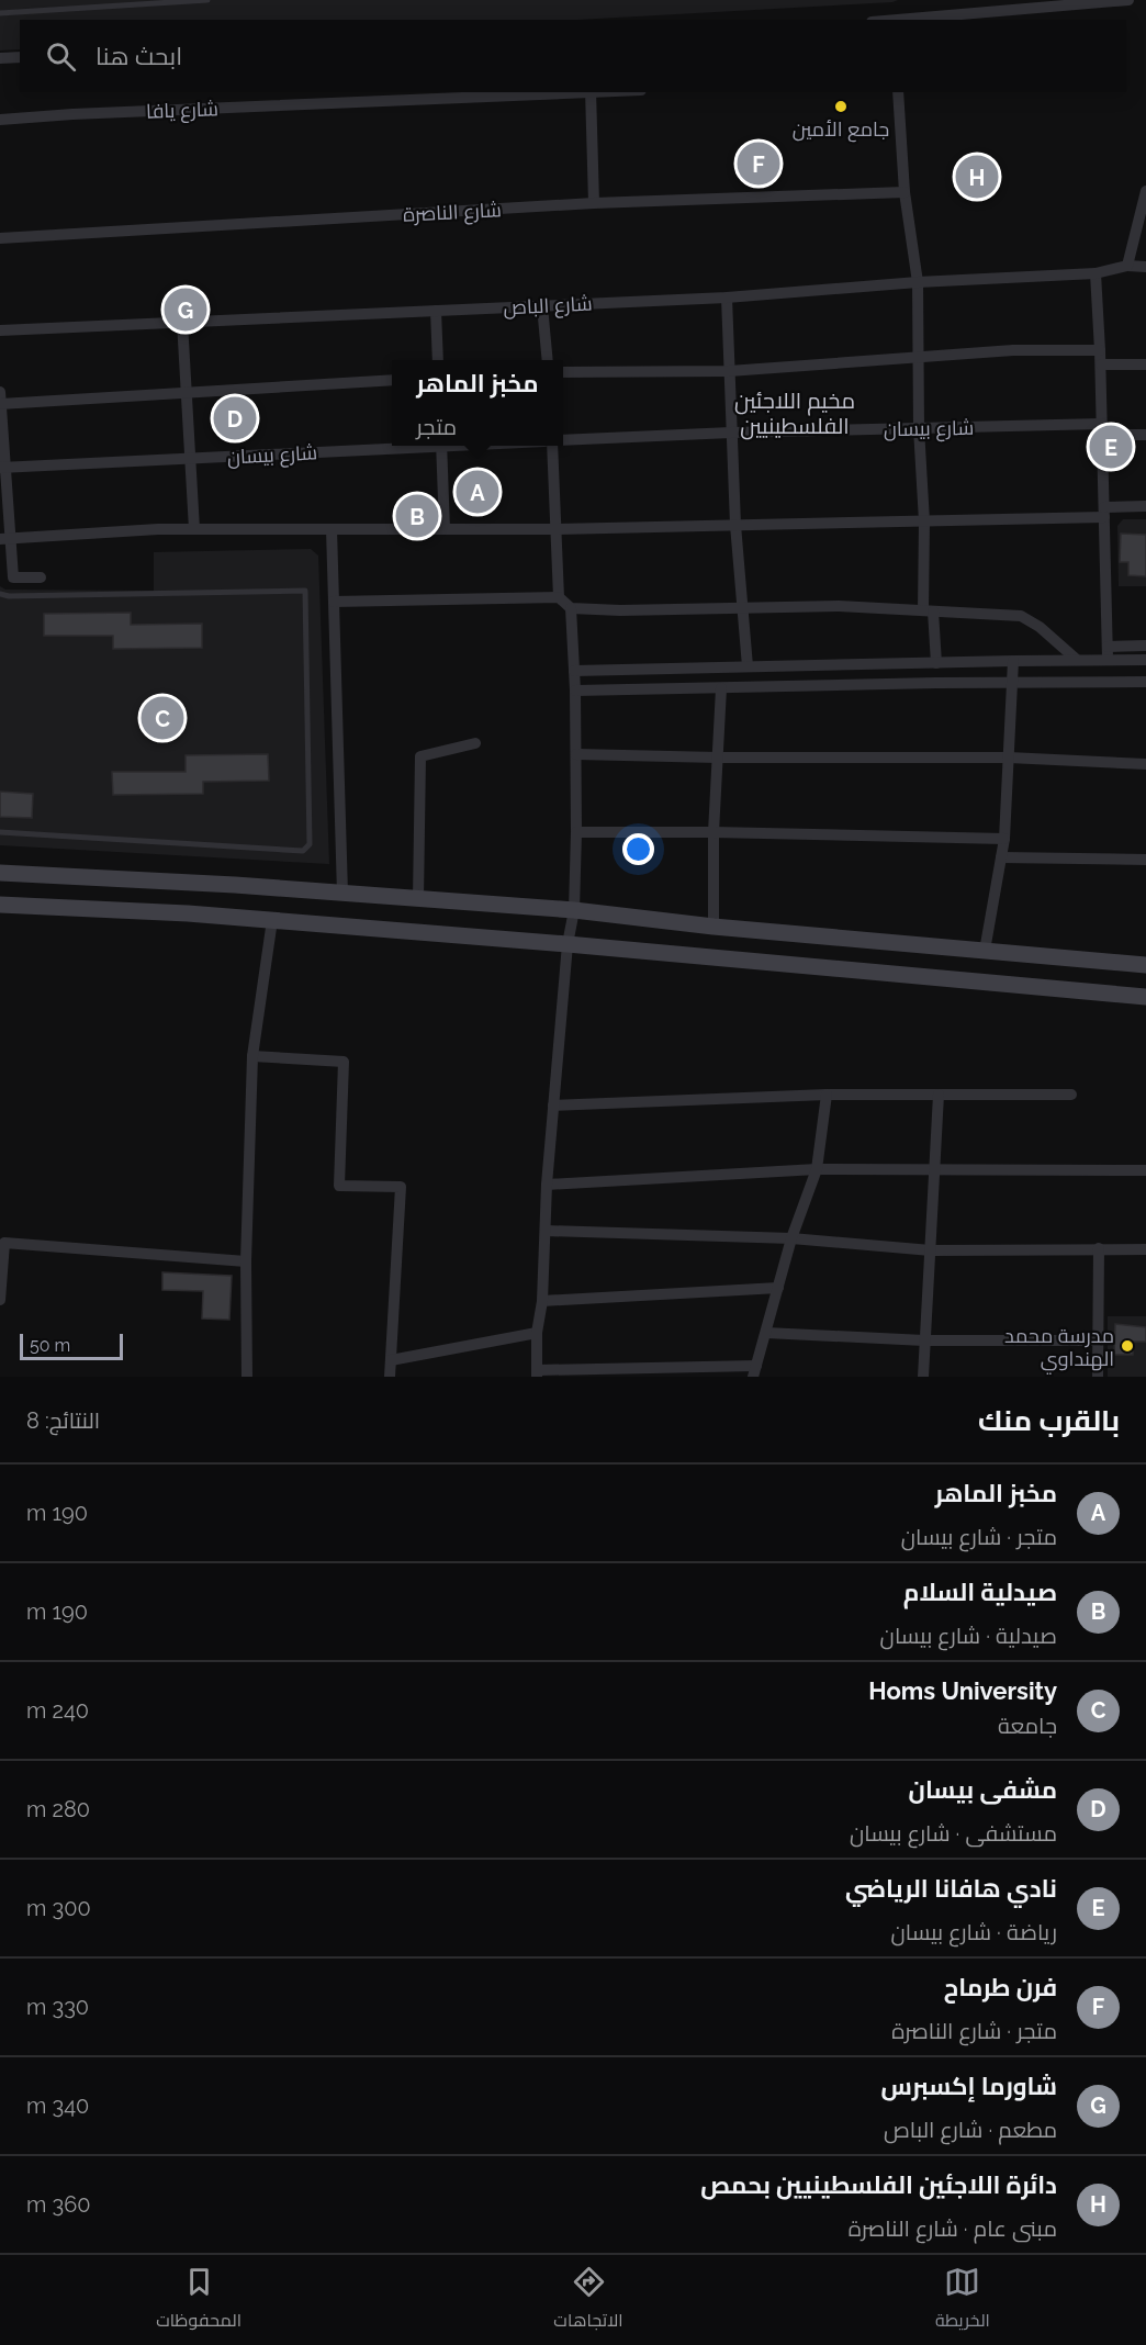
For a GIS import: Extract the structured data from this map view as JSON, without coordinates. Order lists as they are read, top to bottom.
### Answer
{
  "streets": {
    "street": [
      "شارع يافا",
      "شارع الناصرة",
      "شارع الباص",
      "شارع بيسان"
    ]
  },
  "districts": ["مخيم اللاجئين الفلسطينيين"],
  "places": ["جامع الأمين", "مدرسة محمد الهنداوي"],
  "scale_bar": "50 m",
  "page": {
    "search": "ابحث هنا",
    "pins": [
      "F",
      "H",
      "G",
      "D",
      "E",
      "A",
      "B",
      "C"
    ],
    "popup": ["مخبز الماهر", "متجر"],
    "scale": "50 m",
    "heading": ["بالقرب منك", "النتائج: 8"],
    "list": [
      {
        "mark": "A",
        "name": "مخبز الماهر",
        "note": "متجر · شارع بيسان",
        "value": "190 m"
      },
      {
        "mark": "B",
        "name": "صيدلية السلام",
        "note": "صيدلية · شارع بيسان",
        "value": "190 m"
      },
      {
        "mark": "C",
        "name": "Homs University",
        "note": "جامعة",
        "value": "240 m"
      },
      {
        "mark": "D",
        "name": "مشفى بيسان",
        "note": "مستشفى · شارع بيسان",
        "value": "280 m"
      },
      {
        "mark": "E",
        "name": "نادي هافانا الرياضي",
        "note": "رياضة · شارع بيسان",
        "value": "300 m"
      },
      {
        "mark": "F",
        "name": "فرن طرماح",
        "note": "متجر · شارع الناصرة",
        "value": "330 m"
      },
      {
        "mark": "G",
        "name": "شاورما إكسبرس",
        "note": "مطعم · شارع الباص",
        "value": "340 m"
      },
      {
        "mark": "H",
        "name": "دائرة اللاجئين الفلسطينيين بحمص",
        "note": "مبنى عام · شارع الناصرة",
        "value": "360 m"
      }
    ],
    "nav": ["الخريطة", "الاتجاهات", "المحفوظات"]
  }
}
